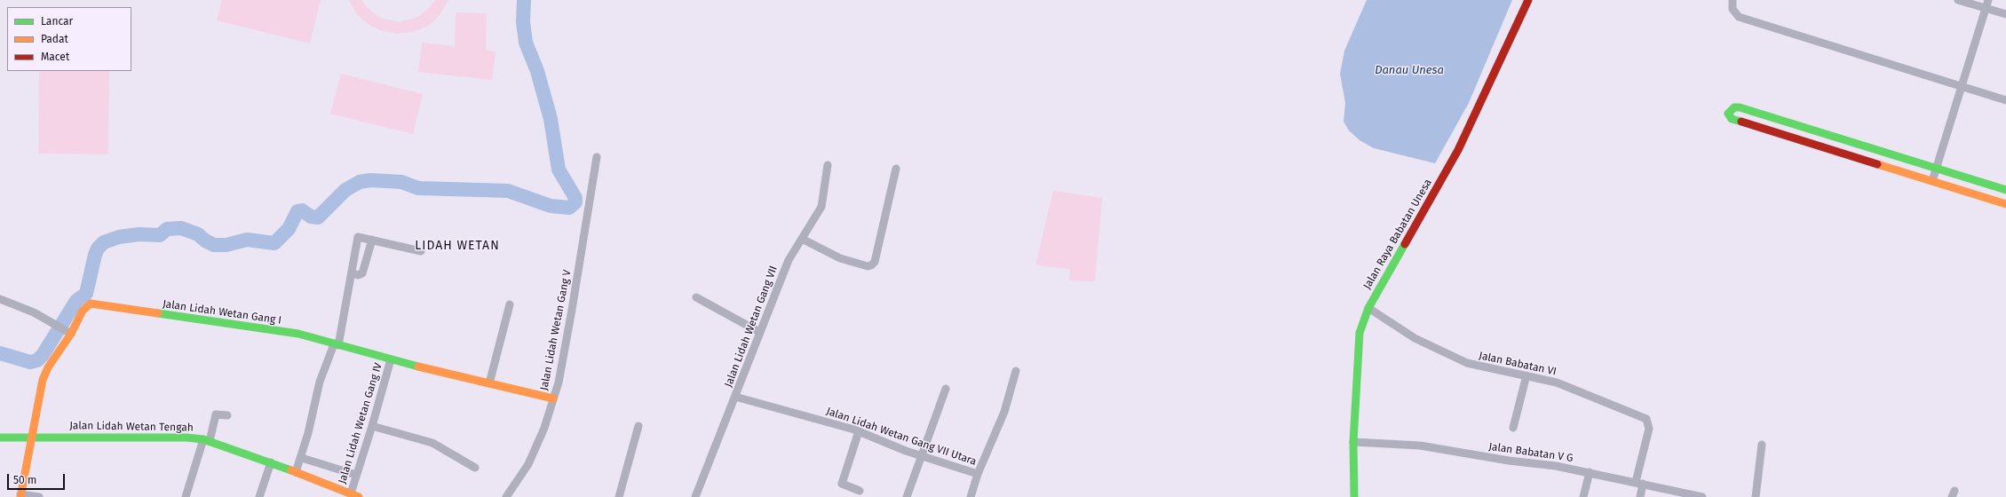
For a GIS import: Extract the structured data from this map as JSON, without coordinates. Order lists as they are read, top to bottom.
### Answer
{
  "streets": {
    "street": [
      "Jalan Raya Babatan Unesa",
      "Jalan Lidah Wetan Gang I",
      "Jalan Lidah Wetan Gang VII",
      "Jalan Lidah Wetan Gang V",
      "Jalan Babatan VI",
      "Jalan Lidah Wetan Gang IV",
      "Jalan Lidah Wetan Tengah",
      "Jalan Lidah Wetan Gang VII Utara",
      "Jalan Babatan V G"
    ]
  },
  "crossings": [
    ["Jalan Raya Babatan Unesa", "Jalan Babatan VI"],
    ["Jalan Raya Babatan Unesa", "Jalan Babatan V G"],
    ["Jalan Lidah Wetan Gang I", "Jalan Lidah Wetan Gang V"],
    ["Jalan Lidah Wetan Gang I", "Jalan Lidah Wetan Gang IV"],
    ["Jalan Lidah Wetan Gang I", "Jalan Lidah Wetan Tengah"],
    ["Jalan Lidah Wetan Gang VII", "Jalan Lidah Wetan Gang VII Utara"],
    ["Jalan Babatan VI", "Jalan Babatan V G"],
    ["Jalan Lidah Wetan Gang IV", "Jalan Lidah Wetan Tengah"]
  ],
  "districts": ["LIDAH WETAN"],
  "water": ["Danau Unesa"],
  "legend": ["Lancar", "Padat", "Macet"],
  "scale_bar": "50 m"
}
